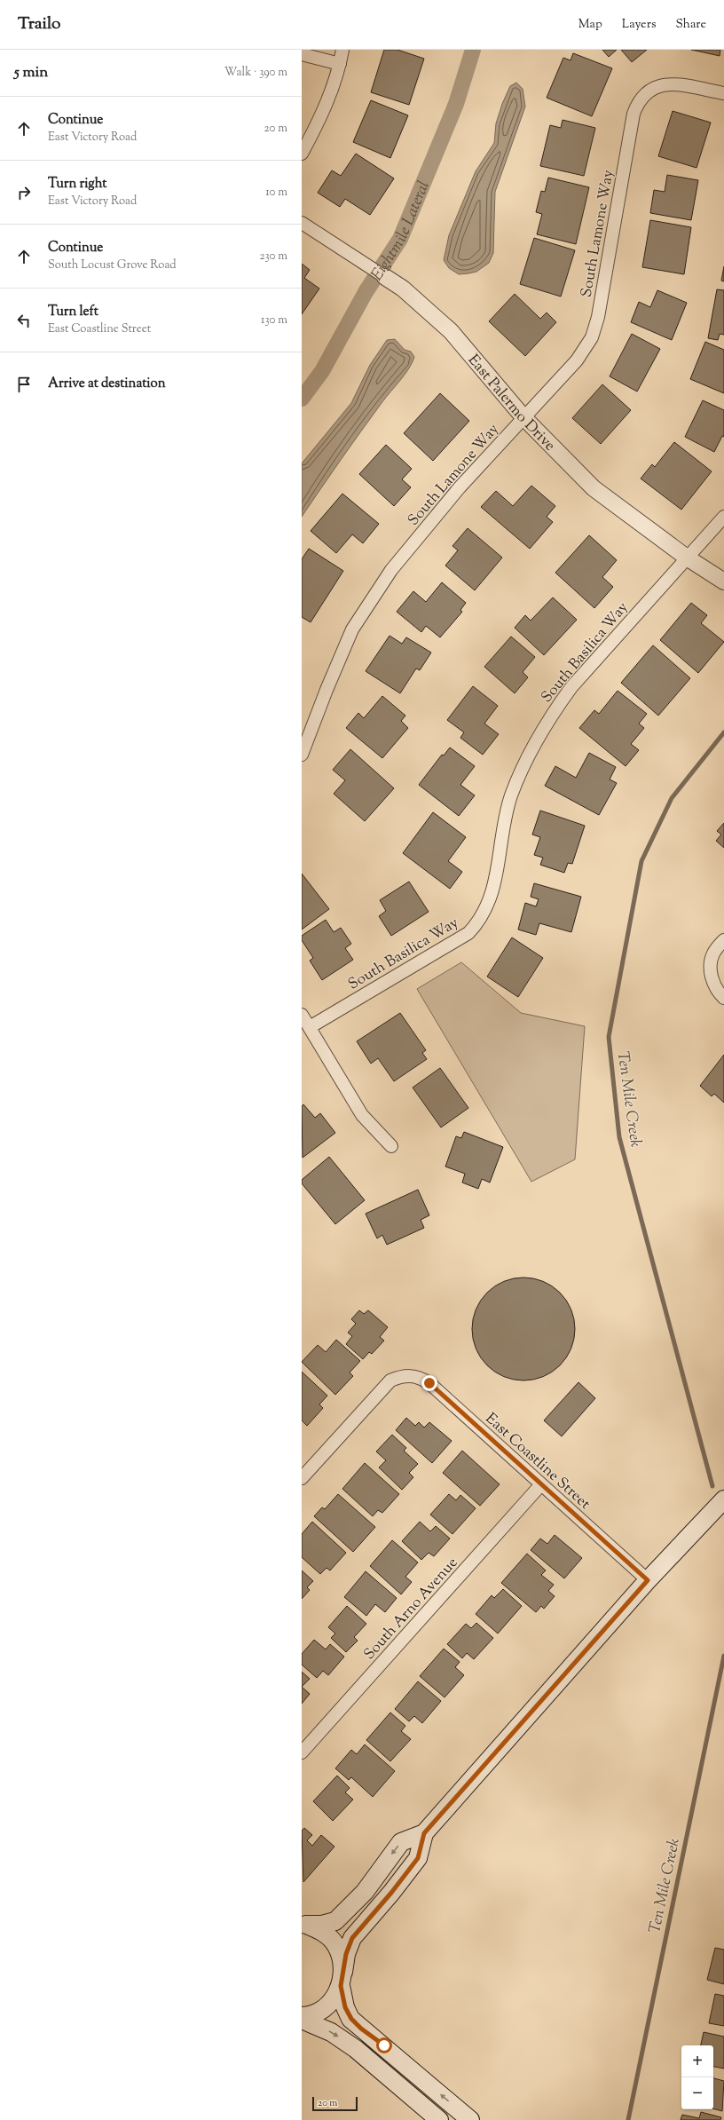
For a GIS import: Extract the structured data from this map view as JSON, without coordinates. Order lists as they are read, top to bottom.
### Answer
{
  "streets": {
    "street": [
      "South Lamone Way",
      "East Palermo Drive",
      "South Basilica Way",
      "East Coastline Street",
      "South Arno Avenue"
    ]
  },
  "crossings": [
    ["South Lamone Way", "East Palermo Drive"],
    ["East Palermo Drive", "South Basilica Way"],
    ["East Coastline Street", "South Arno Avenue"]
  ],
  "water": ["Eightmile Lateral", "Ten Mile Creek"],
  "scale_bar": "20 m",
  "page": {
    "header": "Trailo",
    "nav": ["Map", "Layers", "Share"],
    "heading": ["5 min", "Walk · 390 m"],
    "list": [
      ["Continue", "East Victory Road", "20 m"],
      ["Turn right", "East Victory Road", "10 m"],
      ["Continue", "South Locust Grove Road", "230 m"],
      ["Turn left", "East Coastline Street", "130 m"],
      "Arrive at destination"
    ],
    "map_buttons": ["+", "−"],
    "scale": "20 m"
  }
}
